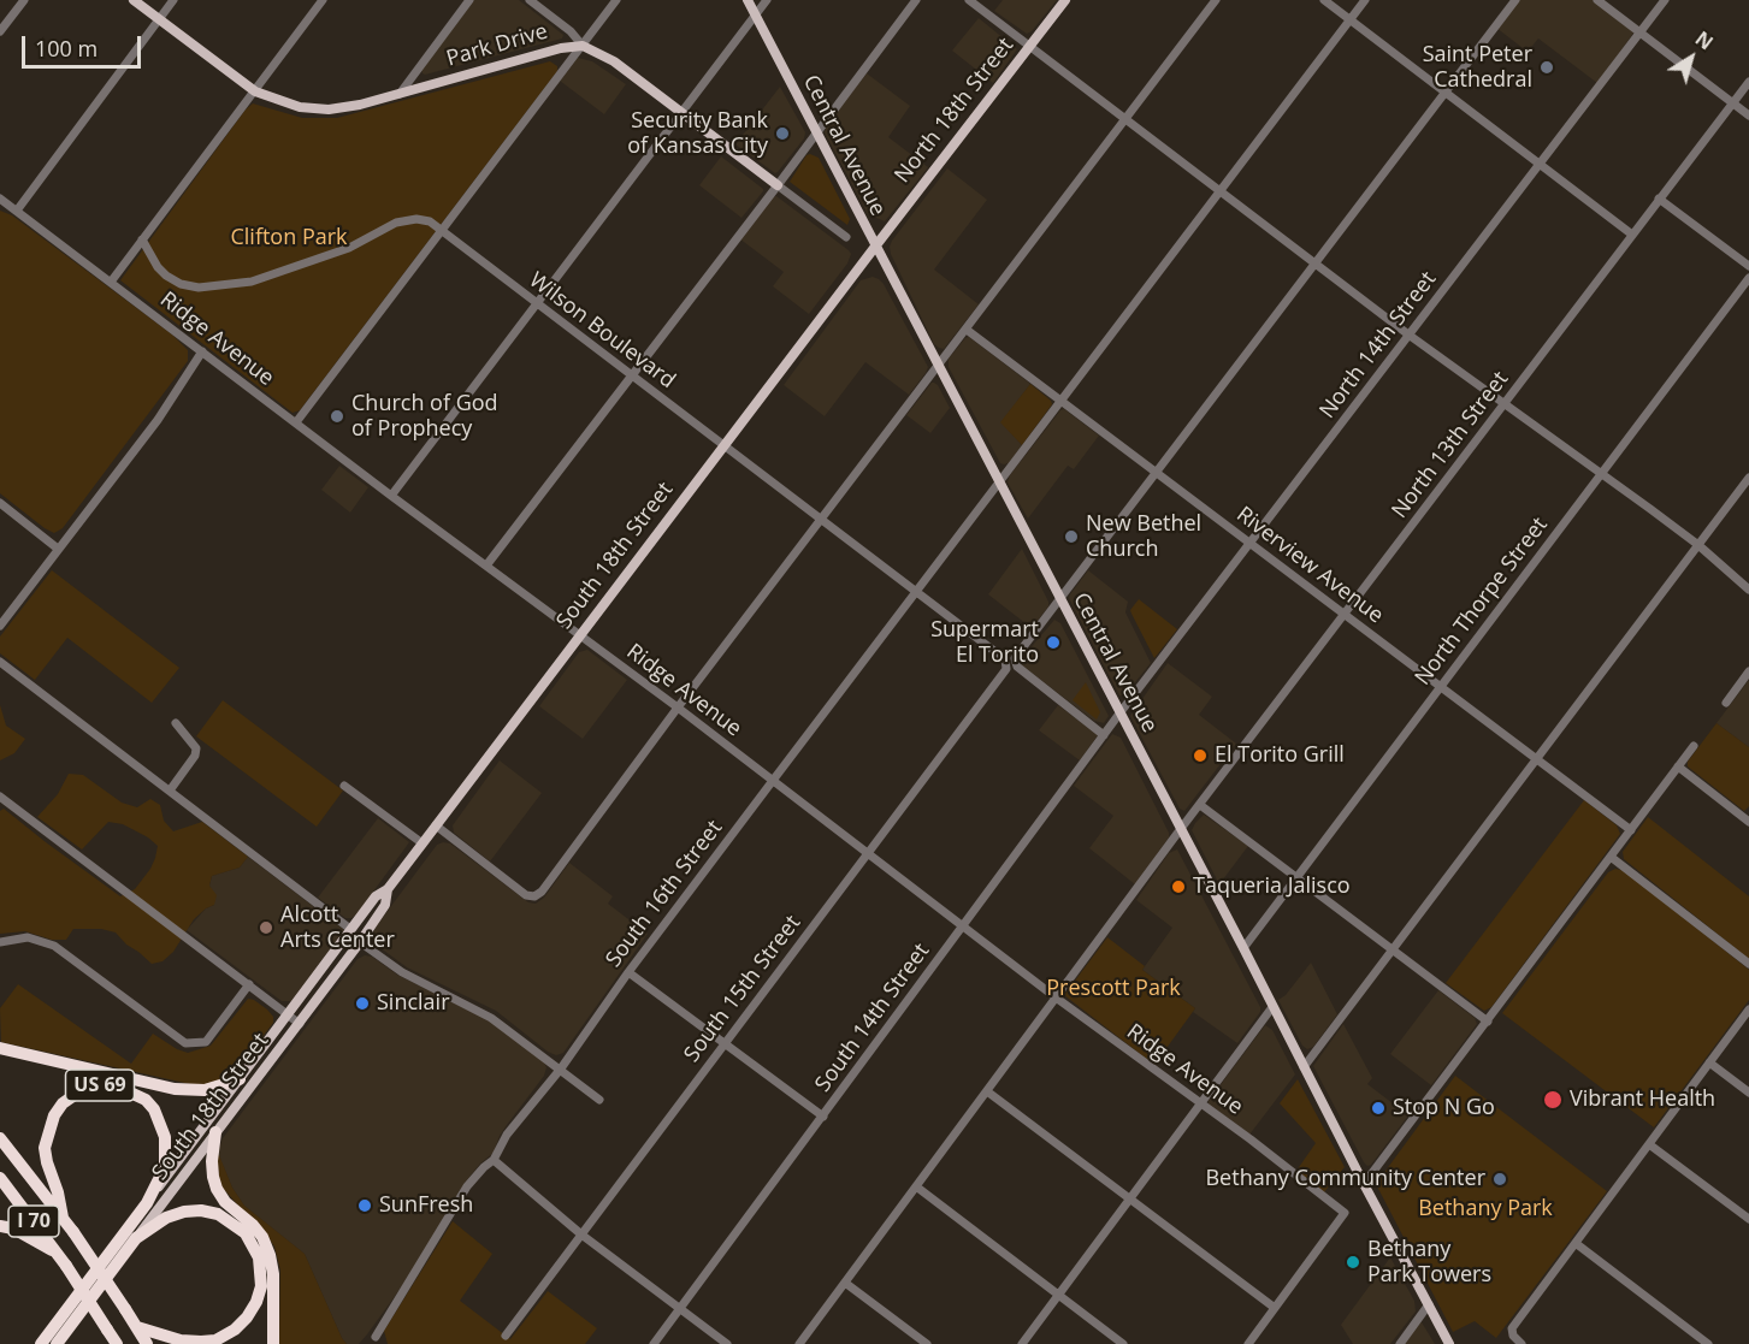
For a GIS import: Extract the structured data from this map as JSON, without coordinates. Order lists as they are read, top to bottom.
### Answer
{
  "streets": {
    "highway": ["South 18th Street", "US 69", "I 70"],
    "main road": ["Park Drive", "North 18th Street", "Central Avenue"],
    "street": [
      "Wilson Boulevard",
      "Ridge Avenue",
      "North 14th Street",
      "North 13th Street",
      "Riverview Avenue",
      "North Thorpe Street",
      "South 16th Street",
      "South 15th Street",
      "South 14th Street"
    ]
  },
  "crossings": [
    ["North 18th Street", "Central Avenue"],
    ["North 18th Street", "South 18th Street"],
    ["Central Avenue", "North 14th Street"],
    ["Central Avenue", "North 13th Street"],
    ["Central Avenue", "South 18th Street"],
    ["Central Avenue", "North Thorpe Street"],
    ["Central Avenue", "South 16th Street"],
    ["Central Avenue", "South 15th Street"],
    ["Central Avenue", "South 14th Street"],
    ["Wilson Boulevard", "South 18th Street"],
    ["Wilson Boulevard", "South 16th Street"],
    ["Wilson Boulevard", "South 15th Street"],
    ["Wilson Boulevard", "South 14th Street"],
    ["Ridge Avenue", "North 13th Street"],
    ["Ridge Avenue", "South 18th Street"],
    ["Ridge Avenue", "South 16th Street"],
    ["Ridge Avenue", "South 15th Street"],
    ["Ridge Avenue", "South 14th Street"],
    ["North 14th Street", "Riverview Avenue"],
    ["North 14th Street", "South 14th Street"],
    ["North 13th Street", "Riverview Avenue"],
    ["South 18th Street", "US 69"],
    ["Riverview Avenue", "North Thorpe Street"],
    ["Riverview Avenue", "South 16th Street"],
    ["Riverview Avenue", "South 15th Street"],
    ["US 69", "I 70"]
  ],
  "parks": ["Clifton Park", "Prescott Park", "Bethany Park"],
  "places": [
    "Saint Peter Cathedral",
    "Security Bank of Kansas City",
    "Church of God of Prophecy",
    "New Bethel Church",
    "Supermart El Torito",
    "El Torito Grill",
    "Taqueria Jalisco",
    "Alcott Arts Center",
    "Sinclair",
    "Vibrant Health",
    "Stop N Go",
    "Bethany Community Center",
    "SunFresh",
    "Bethany Park Towers"
  ],
  "scale_bar": "100 m",
  "north": "top right"
}
